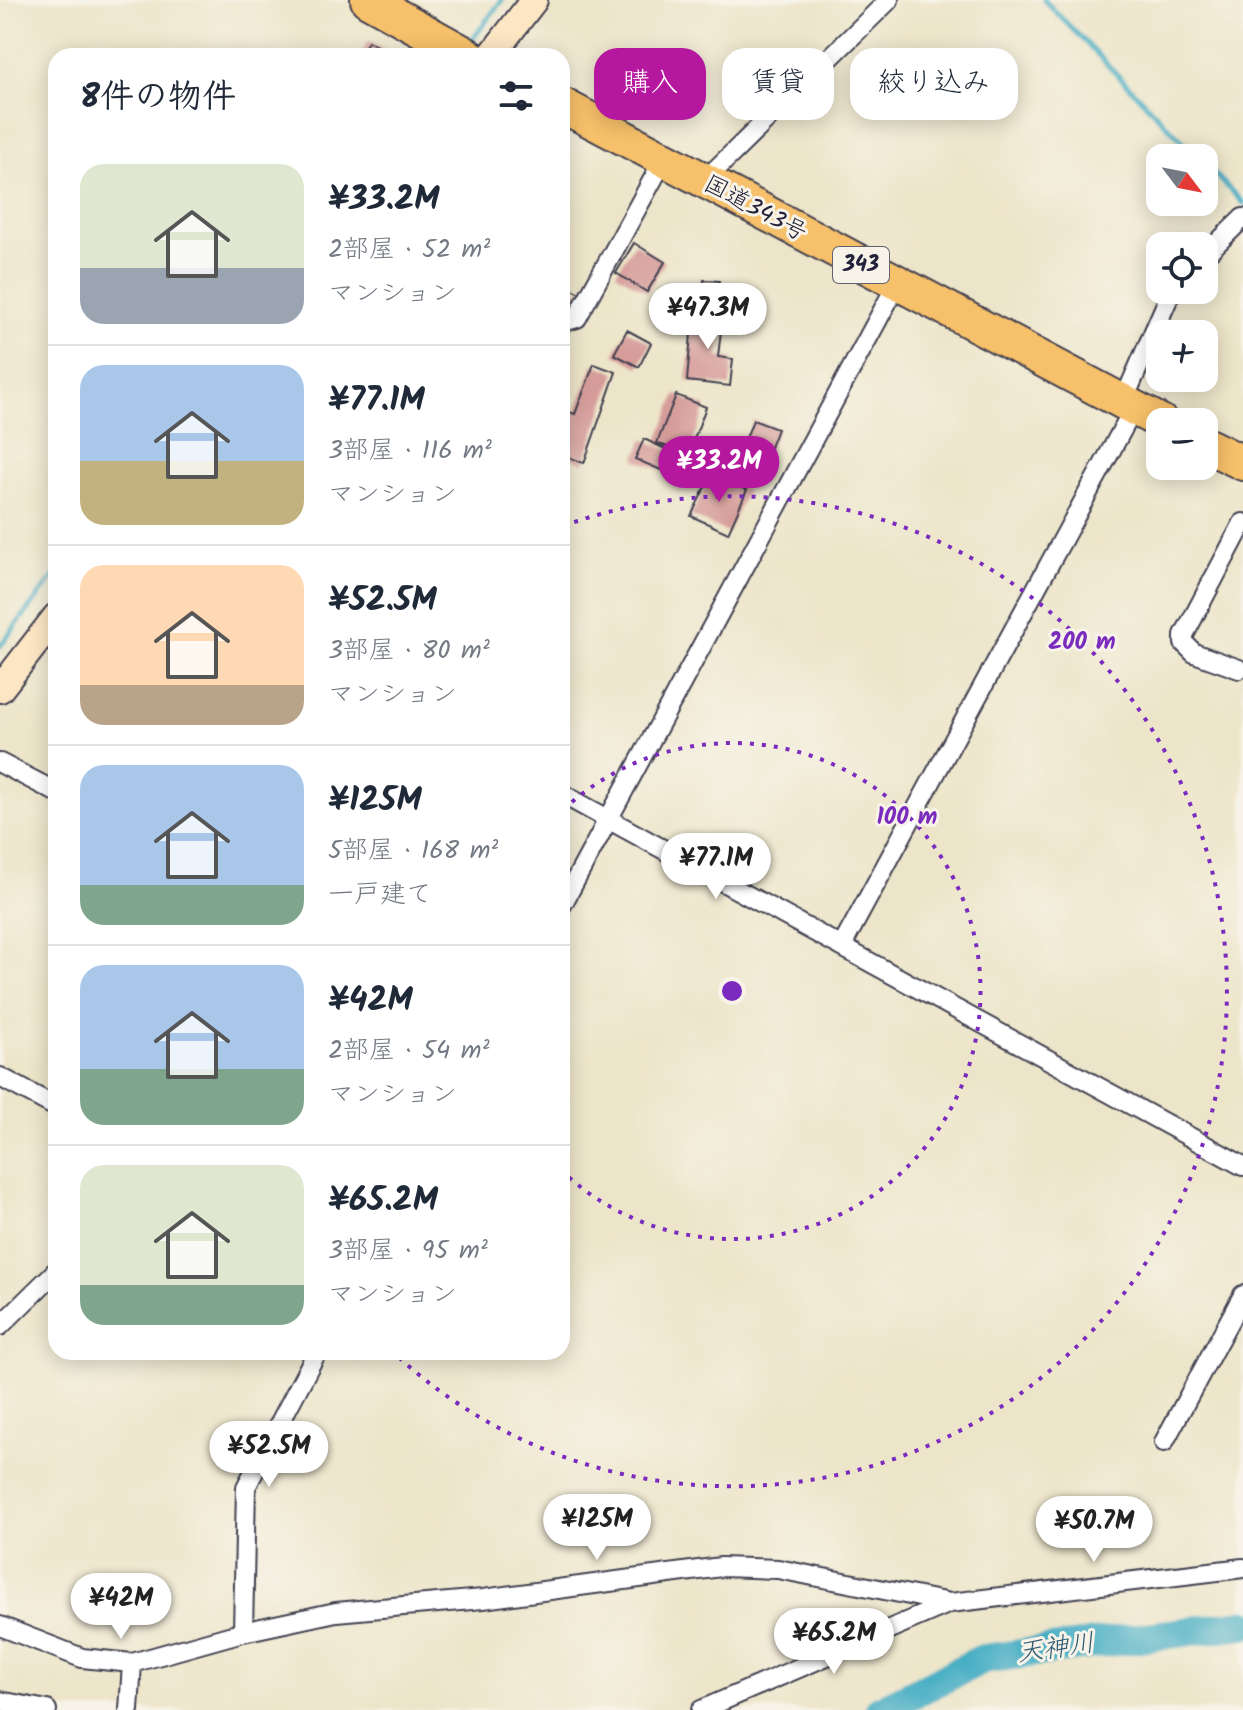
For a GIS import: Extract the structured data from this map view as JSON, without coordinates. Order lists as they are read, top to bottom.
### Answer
{
  "streets": {
    "highway": ["国道343号", "343"]
  },
  "water": ["天神川"],
  "north": "bottom right",
  "page": {
    "chip": ["購入", "賃貸", "絞り込み"],
    "heading": "8件の物件",
    "map_buttons": ["+", "−"],
    "list": [
      {
        "name": "¥33.2M",
        "note": "2部屋 · 52 m² · マンション"
      },
      {
        "name": "¥77.1M",
        "note": "3部屋 · 116 m² · マンション"
      },
      {
        "name": "¥52.5M",
        "note": "3部屋 · 80 m² · マンション"
      },
      {
        "name": "¥125M",
        "note": "5部屋 · 168 m² · 一戸建て"
      },
      {
        "name": "¥42M",
        "note": "2部屋 · 54 m² · マンション"
      },
      {
        "name": "¥65.2M",
        "note": "3部屋 · 95 m² · マンション"
      }
    ],
    "price": [
      "¥47.3M",
      "¥33.2M",
      "¥77.1M",
      "¥52.5M",
      "¥125M",
      "¥50.7M",
      "¥42M",
      "¥65.2M"
    ]
  },
  "rings": ["200 m", "100 m"]
}
